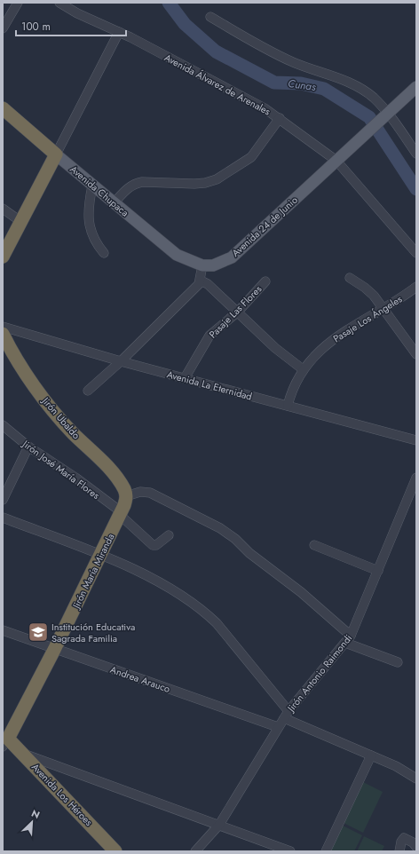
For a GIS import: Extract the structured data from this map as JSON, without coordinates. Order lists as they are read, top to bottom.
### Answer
{
  "streets": {
    "highway": [
      "Avenida Chupaca",
      "Jirón Ubaldo",
      "Jirón María Miranda",
      "Avenida Los Héroes"
    ],
    "main road": ["Avenida 24 de Junio"],
    "street": [
      "Avenida Álvarez de Arenales",
      "Pasaje Las Flores",
      "Pasaje Los Ángeles",
      "Avenida La Eternidad",
      "Jirón José María Flores",
      "Jirón Antonio Raimondi",
      "Andrea Arauco"
    ]
  },
  "crossings": [
    ["Avenida Álvarez de Arenales", "Avenida 24 de Junio"],
    ["Avenida Chupaca", "Avenida 24 de Junio"],
    ["Pasaje Las Flores", "Avenida La Eternidad"],
    ["Pasaje Los Ángeles", "Avenida La Eternidad"],
    ["Jirón Ubaldo", "Jirón María Miranda"],
    ["Jirón José María Flores", "Jirón María Miranda"],
    ["Jirón María Miranda", "Andrea Arauco"],
    ["Jirón María Miranda", "Avenida Los Héroes"],
    ["Jirón Antonio Raimondi", "Andrea Arauco"]
  ],
  "water": ["Cunas"],
  "places": {
    "school or university": ["Institución Educativa Sagrada Familia"]
  },
  "scale_bar": "100 m",
  "north": "top right"
}
